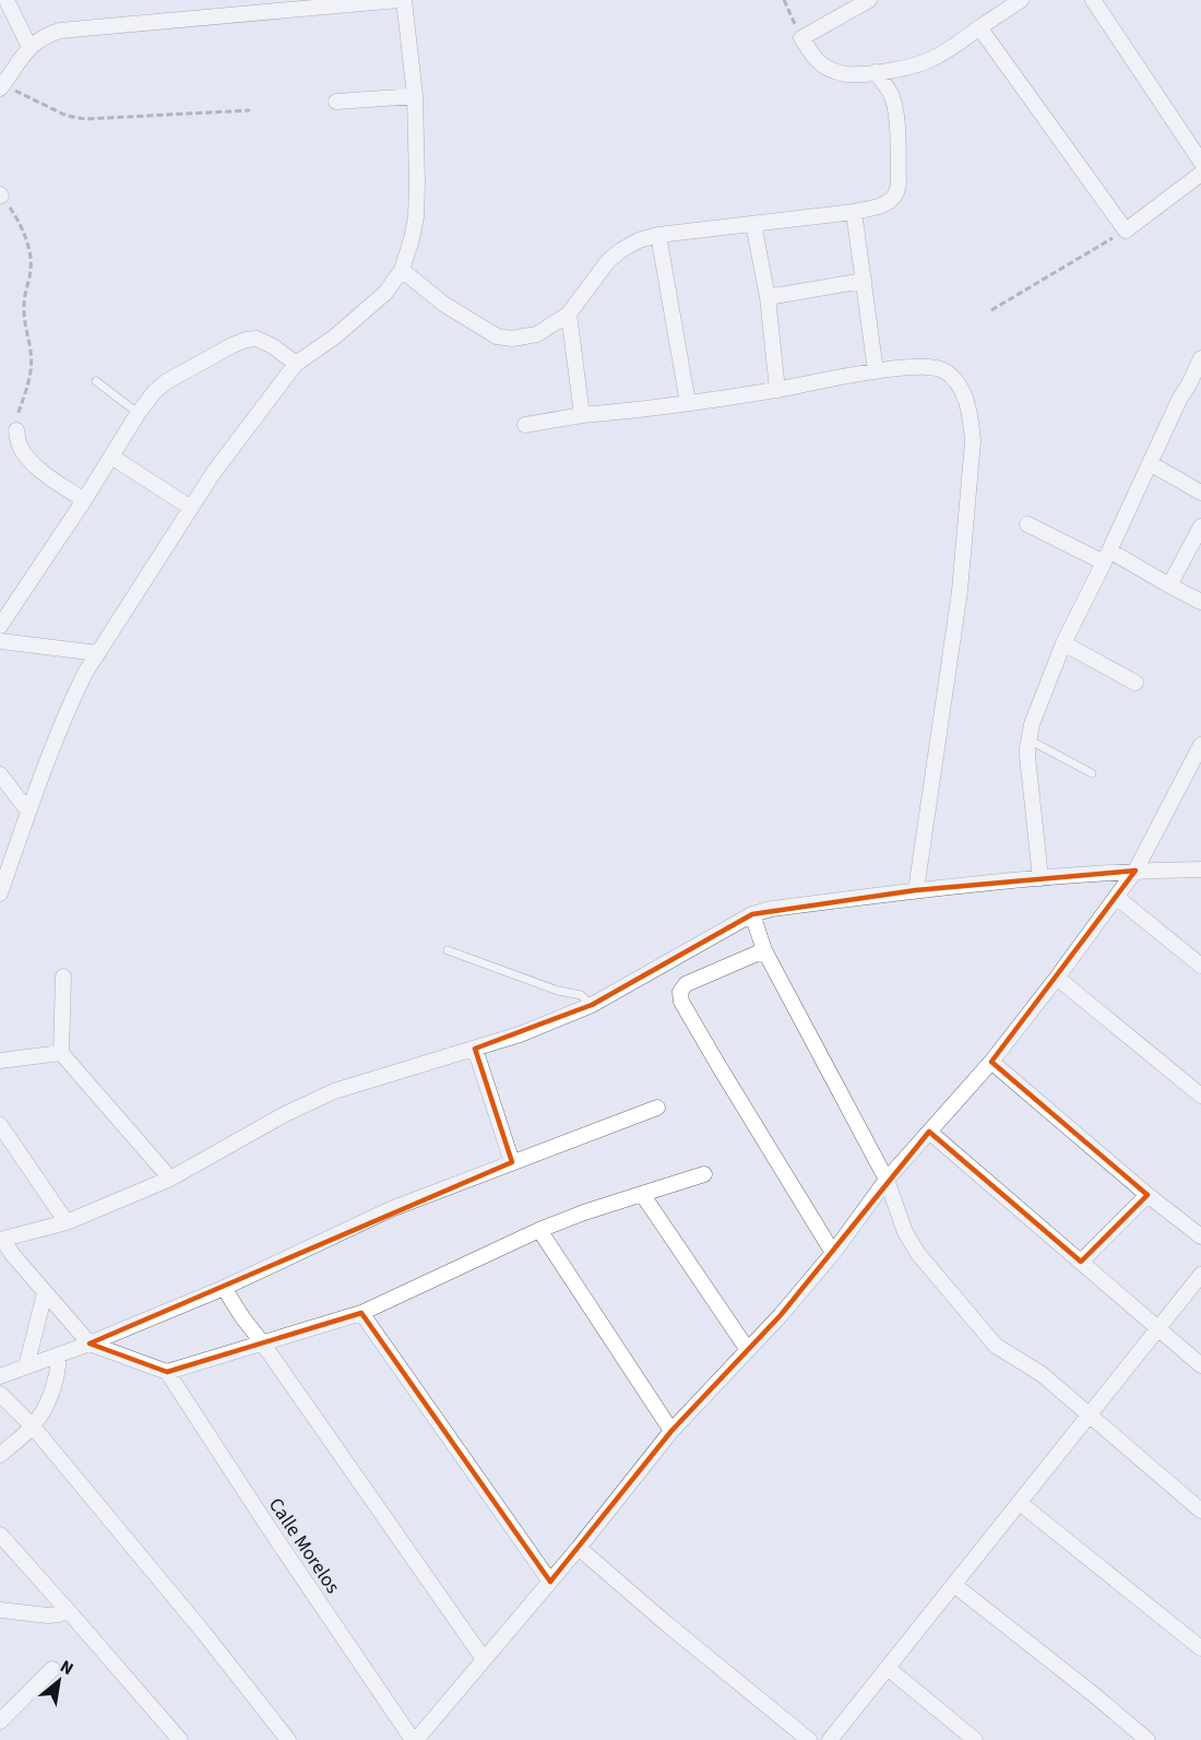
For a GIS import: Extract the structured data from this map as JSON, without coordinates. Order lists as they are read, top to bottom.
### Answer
{
  "streets": {
    "street": ["Calle Morelos"]
  },
  "north": "top right"
}
